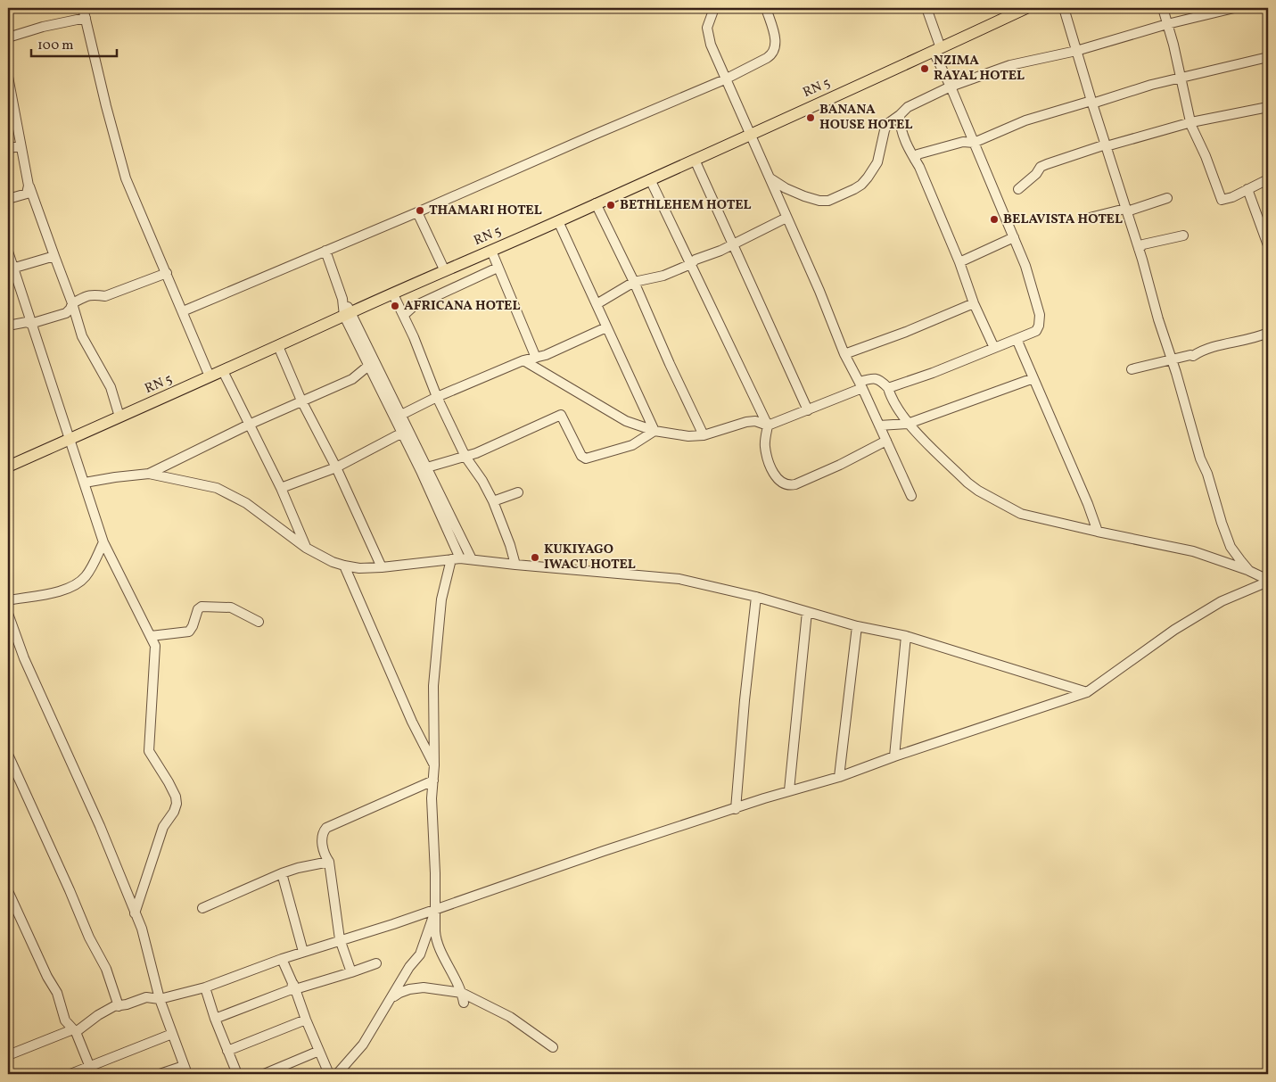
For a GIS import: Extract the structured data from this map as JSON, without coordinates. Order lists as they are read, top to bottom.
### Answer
{
  "streets": {
    "main road": ["RN 5"]
  },
  "places": [
    "NZIMA RAYAL HOTEL",
    "BANANA HOUSE HOTEL",
    "BETHLEHEM HOTEL",
    "THAMARI HOTEL",
    "BELAVISTA HOTEL",
    "AFRICANA HOTEL",
    "KUKIYAGO IWACU HOTEL"
  ],
  "scale_bar": "100 m"
}
